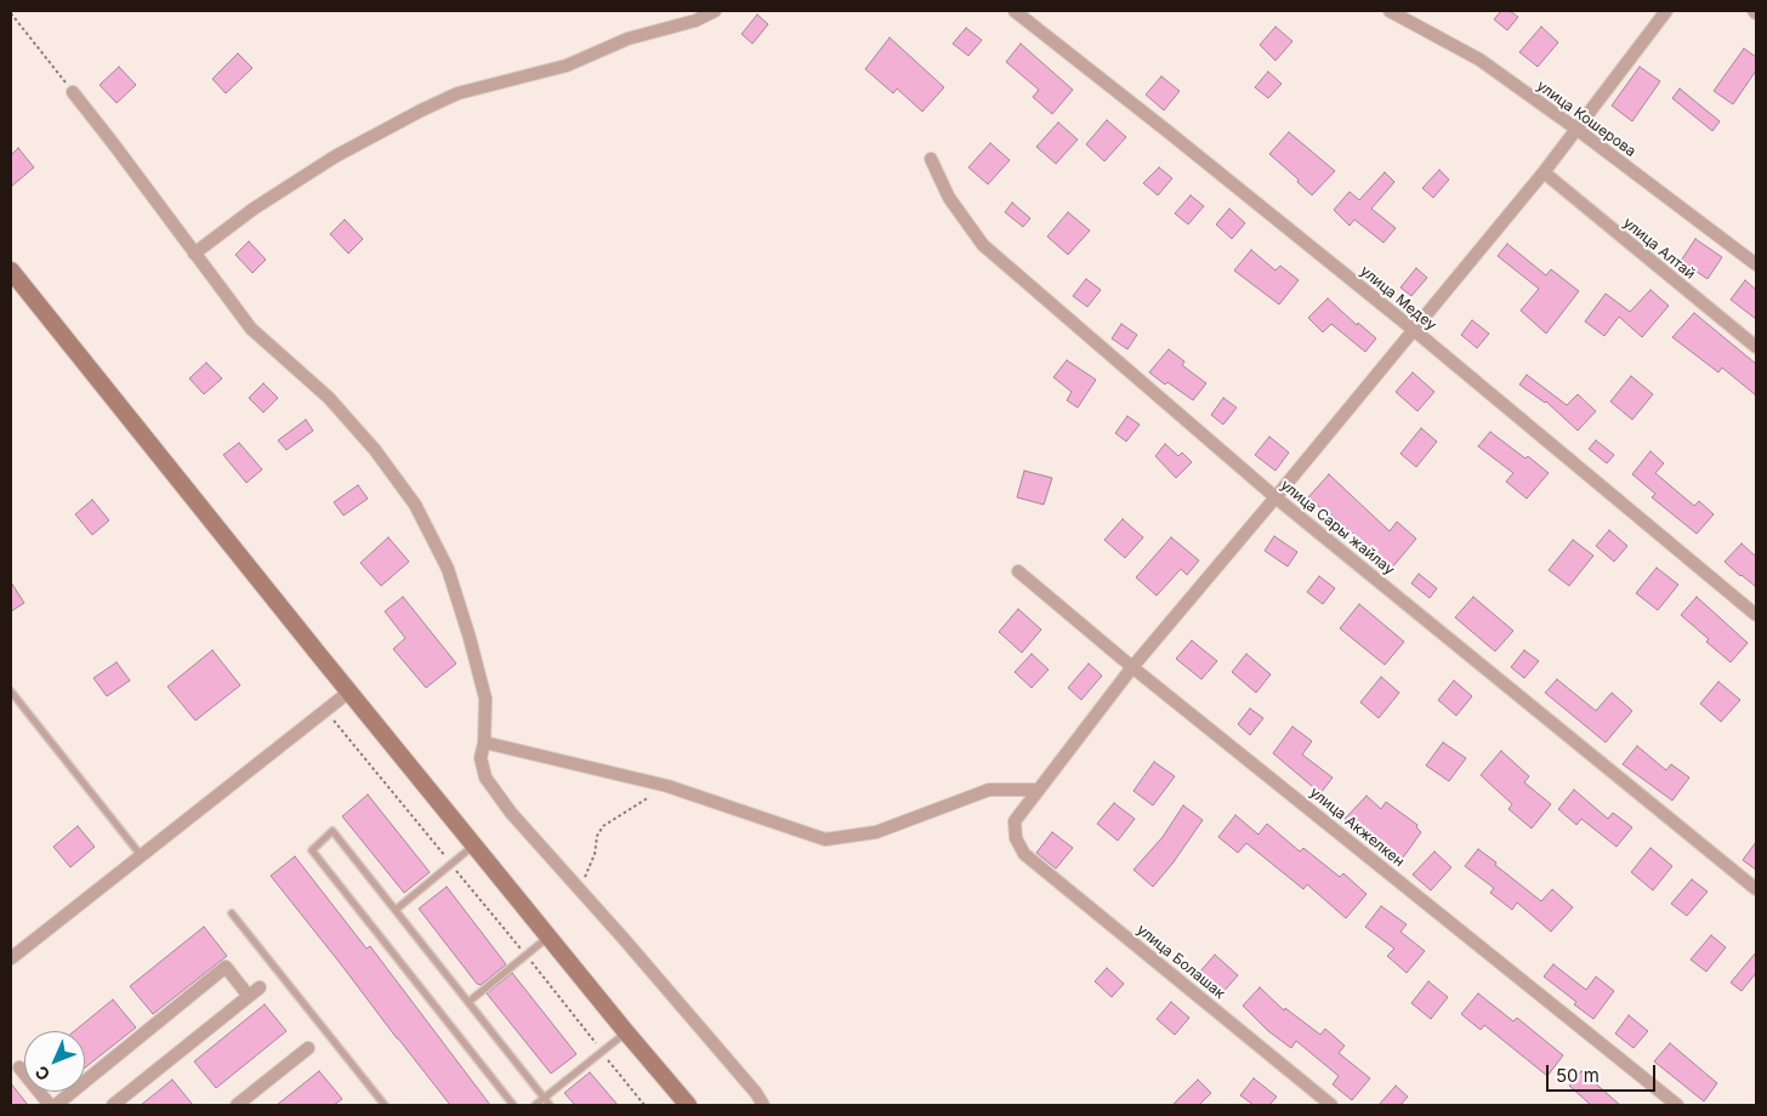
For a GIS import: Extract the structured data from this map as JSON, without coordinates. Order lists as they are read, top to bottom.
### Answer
{
  "streets": {
    "street": [
      "улица Кошерова",
      "улица Алтай",
      "улица Медеу",
      "улица Сары жайлау",
      "улица Акжелкен",
      "улица Болашак"
    ]
  },
  "scale_bar": "50 m",
  "north": "bottom left"
}
